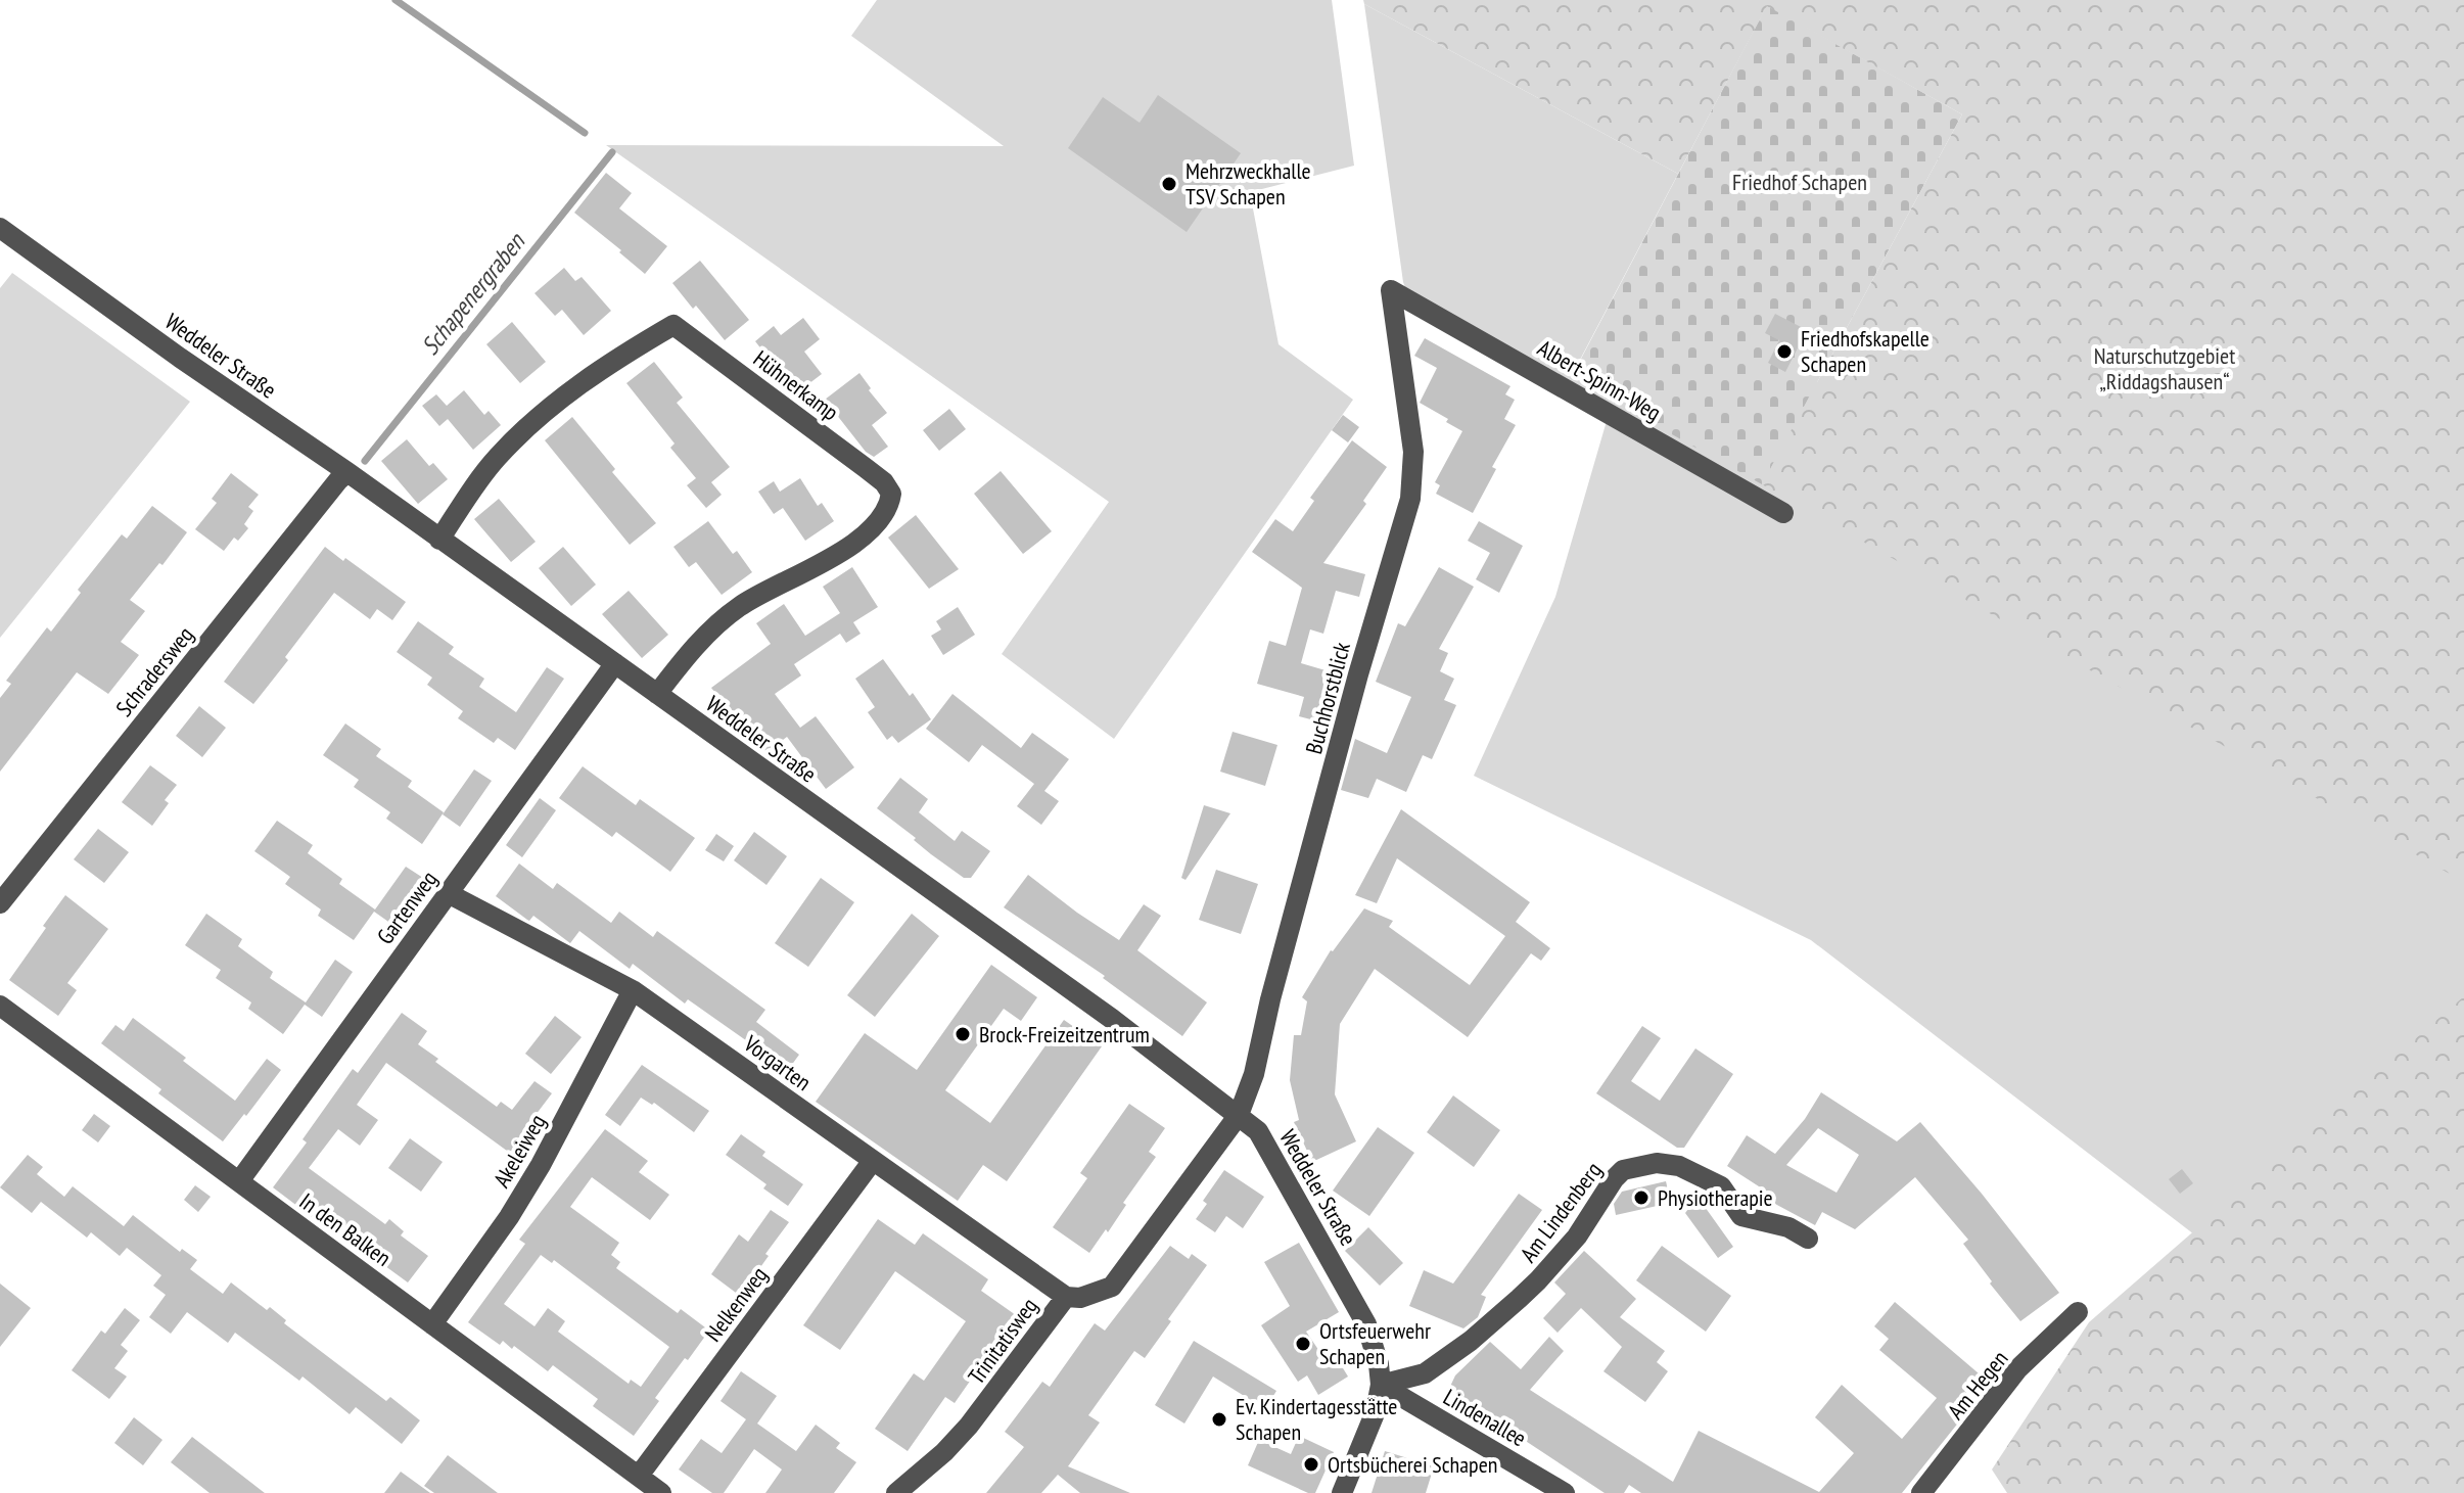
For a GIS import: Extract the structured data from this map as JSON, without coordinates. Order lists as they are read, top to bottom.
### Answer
{
  "streets": {
    "street": [
      "Weddeler Straße",
      "Albert-Spinn-Weg",
      "Hühnerkamp",
      "Schradersweg",
      "Buchhorstblick",
      "Gartenweg",
      "Vorgarten",
      "Akeleiweg",
      "Am Lindenberg",
      "In den Balken",
      "Nelkenweg",
      "Trinitatisweg",
      "Am Hegen",
      "Lindenallee"
    ]
  },
  "crossings": [
    ["Weddeler Straße", "Hühnerkamp"],
    ["Weddeler Straße", "Schradersweg"],
    ["Weddeler Straße", "Buchhorstblick"],
    ["Weddeler Straße", "Gartenweg"],
    ["Weddeler Straße", "Am Lindenberg"],
    ["Weddeler Straße", "Trinitatisweg"],
    ["Weddeler Straße", "Lindenallee"],
    ["Albert-Spinn-Weg", "Buchhorstblick"],
    ["Buchhorstblick", "Trinitatisweg"],
    ["Gartenweg", "Vorgarten"],
    ["Gartenweg", "In den Balken"],
    ["Vorgarten", "Akeleiweg"],
    ["Vorgarten", "Nelkenweg"],
    ["Vorgarten", "Trinitatisweg"],
    ["Akeleiweg", "In den Balken"],
    ["Am Lindenberg", "Lindenallee"],
    ["In den Balken", "Nelkenweg"]
  ],
  "water": ["Schapenergraben"],
  "parks": ["Friedhof Schapen", "Naturschutzgebiet „Riddagshausen“"],
  "places": [
    "Mehrzweckhalle TSV Schapen",
    "Friedhofskapelle Schapen",
    "Brock-Freizeitzentrum",
    "Physiotherapie",
    "Ortsfeuerwehr Schapen",
    "Ev. Kindertagesstätte Schapen",
    "Ortsbücherei Schapen"
  ]
}
